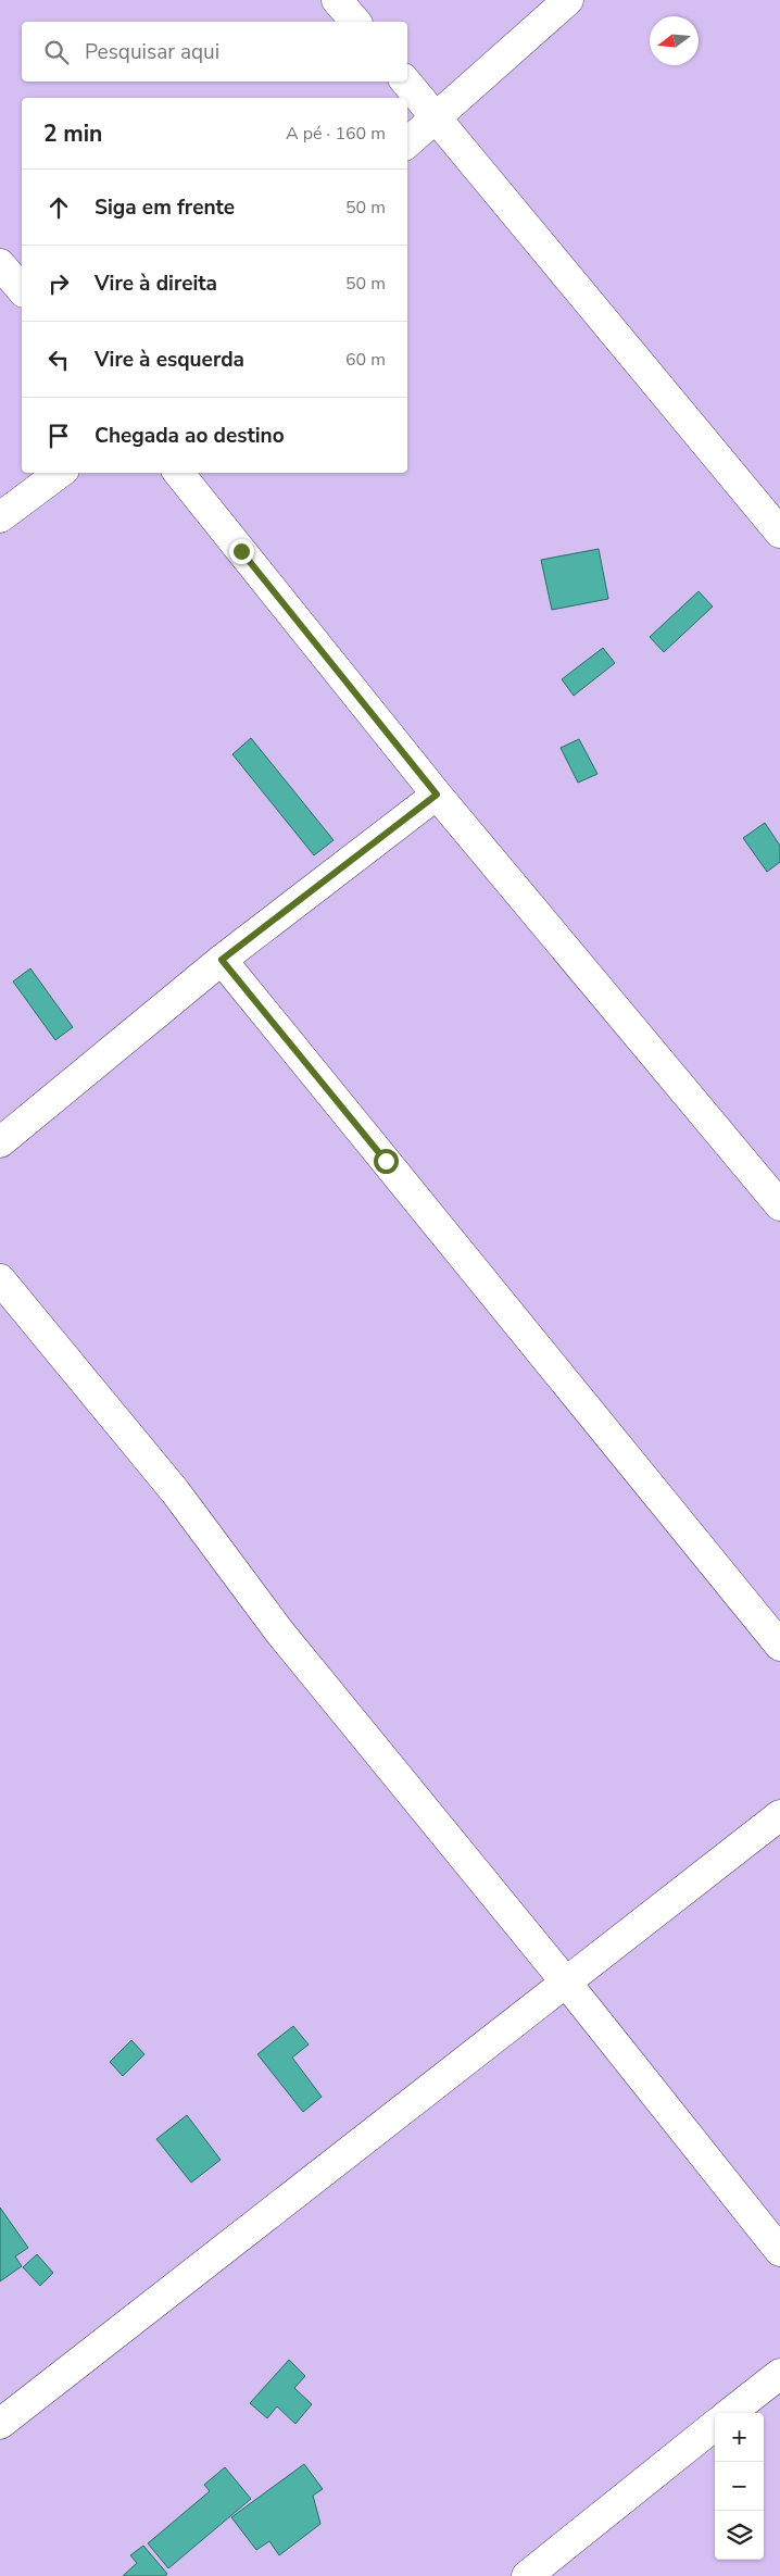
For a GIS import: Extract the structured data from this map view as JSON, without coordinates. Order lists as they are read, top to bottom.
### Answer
{
  "north": "left",
  "page": {
    "search": "Pesquisar aqui",
    "heading": ["2 min", "A pé · 160 m"],
    "list": [
      ["Siga em frente", "50 m"],
      ["Vire à direita", "50 m"],
      ["Vire à esquerda", "60 m"],
      "Chegada ao destino"
    ],
    "map_buttons": ["+", "−"]
  }
}
